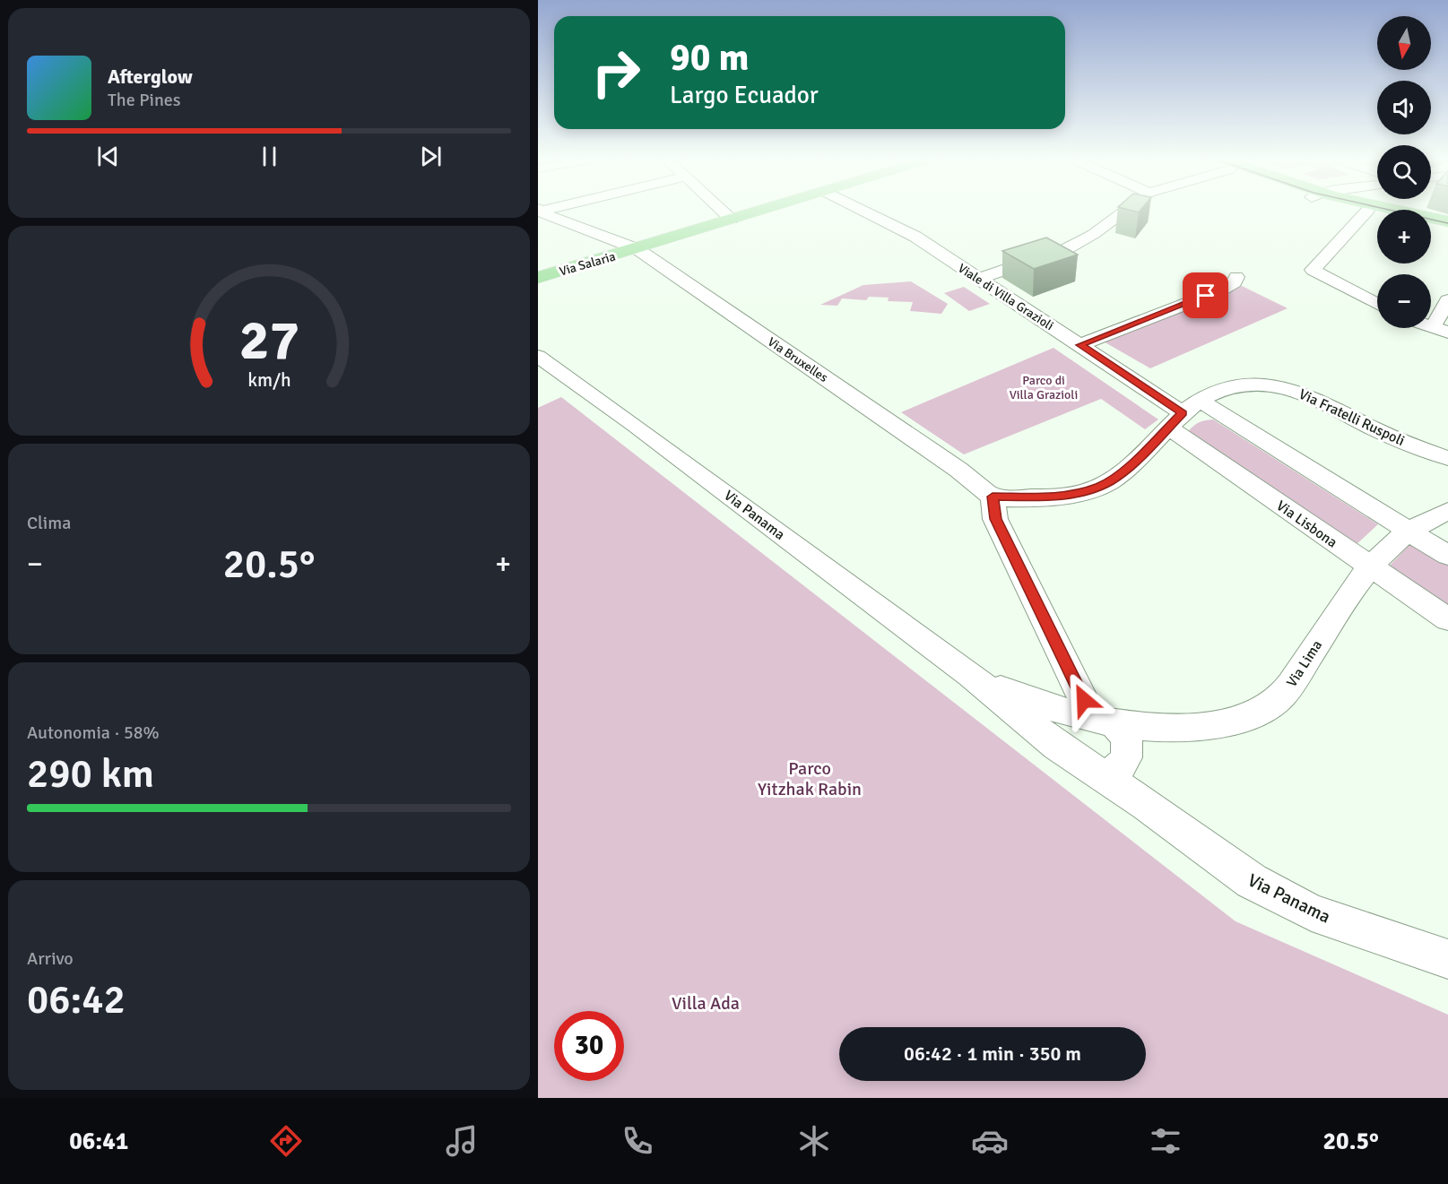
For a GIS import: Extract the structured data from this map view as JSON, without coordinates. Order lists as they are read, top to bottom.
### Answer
{
  "streets": {
    "main road": ["Via Salaria"],
    "street": [
      "Viale di Villa Grazioli",
      "Via Bruxelles",
      "Via Fratelli Ruspoli",
      "Via Panama",
      "Via Lisbona",
      "Via Lima"
    ]
  },
  "crossings": [
    ["Via Salaria", "Via Bruxelles"],
    ["Viale di Villa Grazioli", "Via Fratelli Ruspoli"],
    ["Viale di Villa Grazioli", "Via Lisbona"],
    ["Via Bruxelles", "Via Fratelli Ruspoli"],
    ["Via Fratelli Ruspoli", "Via Lisbona"],
    ["Via Panama", "Via Lima"],
    ["Via Lisbona", "Via Lima"]
  ],
  "parks": ["Parco di Villa Grazioli", "Parco Yitzhak Rabin", "Villa Ada"],
  "north": "bottom",
  "page": {
    "map_buttons": ["+", "−"],
    "turn": ["90 m", "Largo Ecuador"],
    "song": ["Afterglow", "The Pines"],
    "tile": [
      "Clima",
      ["Autonomia · 58%", "290 km"],
      ["Arrivo", "06:42"]
    ],
    "heat": ["−", "20.5°", "+"],
    "limit": "30",
    "trip": "06:42 · 1 min · 350 m",
    "tabs": ["06:41", "20.5°"],
    "gauge": ["27", "km/h"]
  }
}
